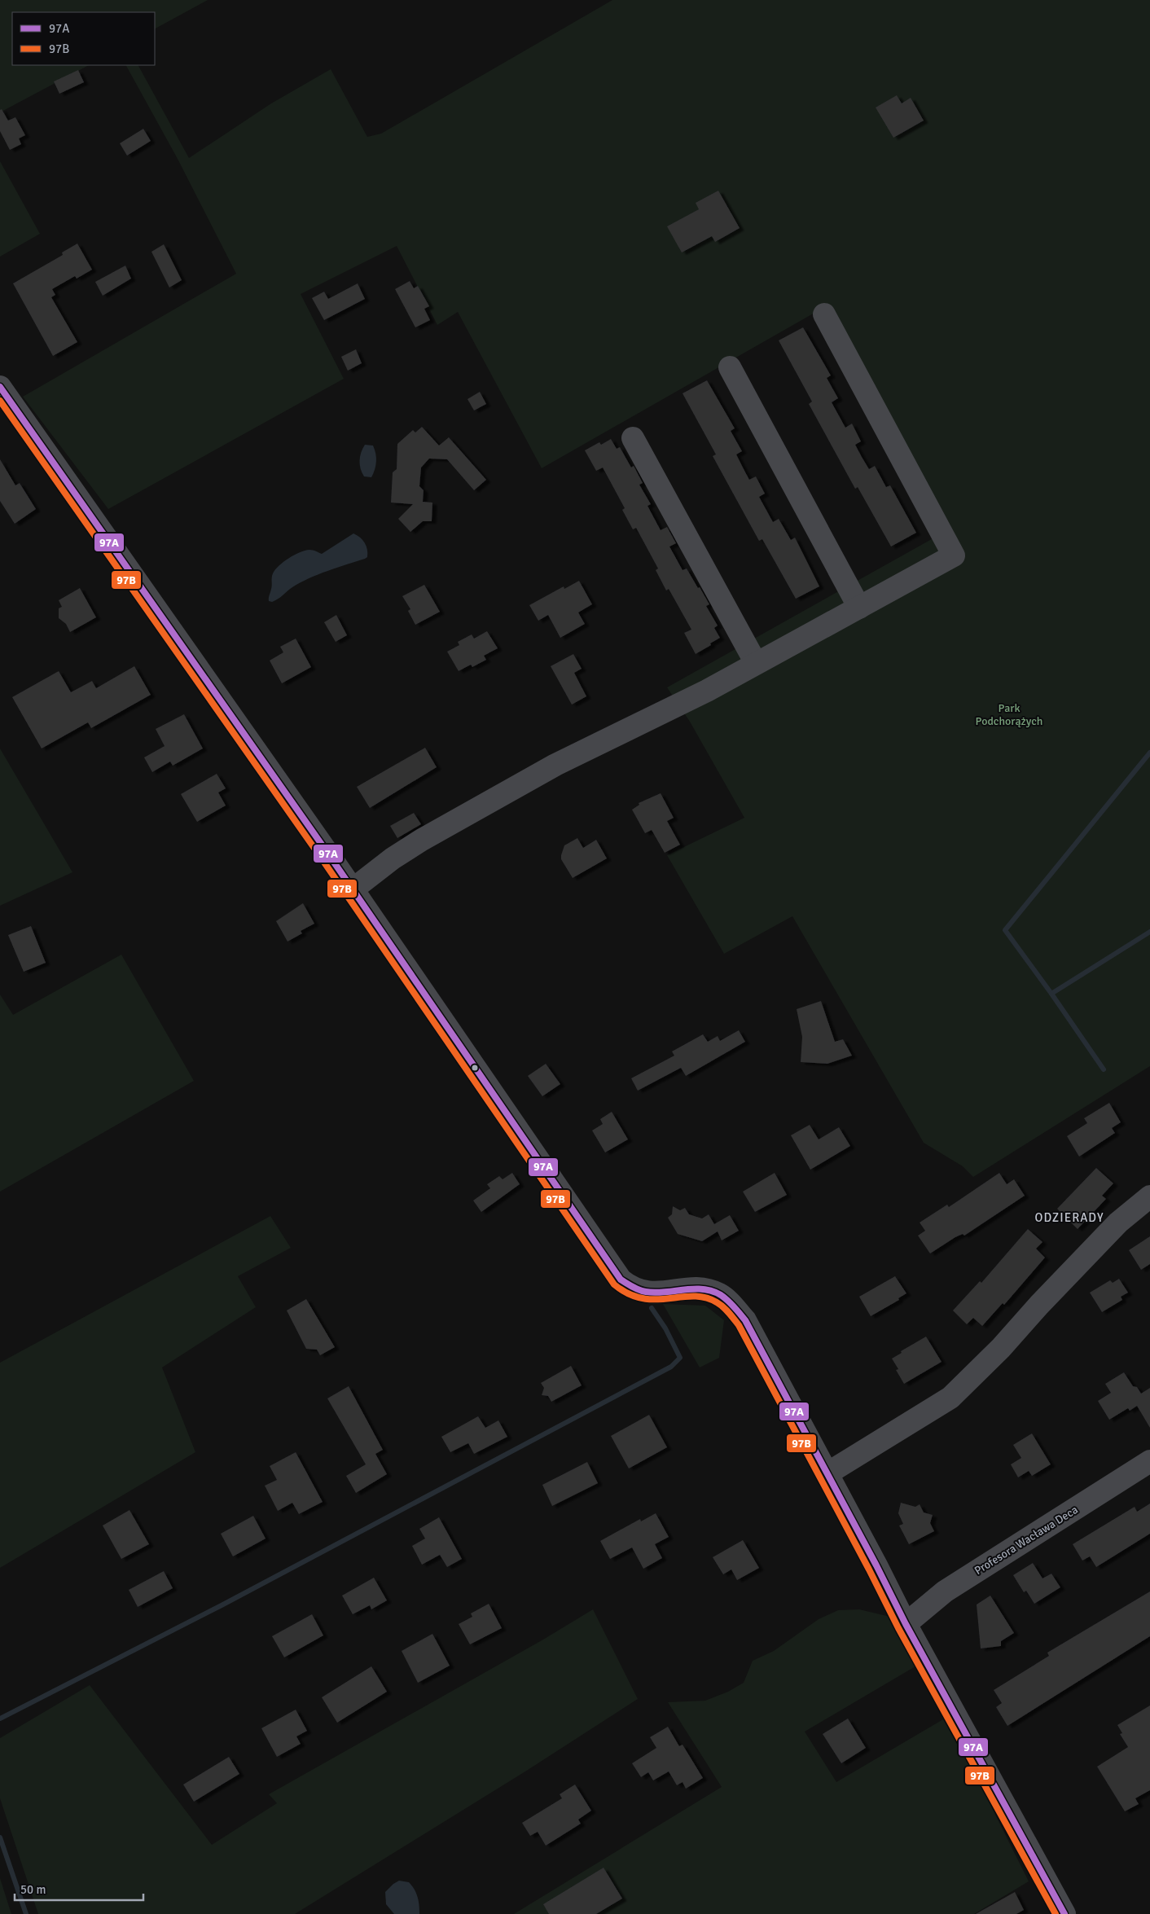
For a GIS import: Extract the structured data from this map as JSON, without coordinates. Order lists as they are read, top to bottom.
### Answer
{
  "streets": {
    "street": ["Profesora Wacława Deca"]
  },
  "districts": ["ODZIERADY"],
  "parks": ["Park Podchorążych"],
  "lines": ["transit line 97A", "transit line 97B"],
  "legend": ["97A", "97B"],
  "scale_bar": "50 m"
}
